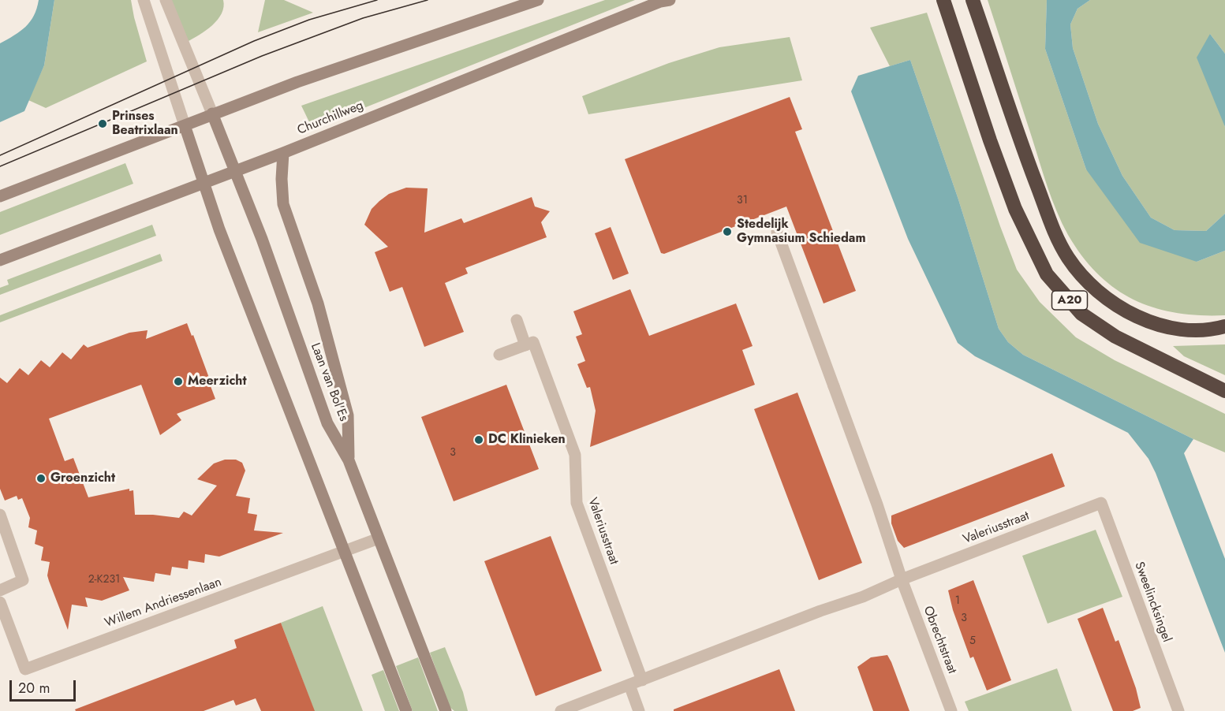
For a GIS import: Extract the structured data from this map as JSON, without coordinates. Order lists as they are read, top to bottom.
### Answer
{
  "streets": {
    "highway": ["A20"],
    "main road": ["Churchillweg", "Laan van Bol'Es"],
    "street": [
      "Valeriusstraat",
      "Sweelincksingel",
      "Willem Andriessenlaan",
      "Obrechtstraat"
    ]
  },
  "crossings": [
    ["Churchillweg", "Laan van Bol'Es"],
    ["Laan van Bol'Es", "Willem Andriessenlaan"],
    ["Valeriusstraat", "Sweelincksingel"],
    ["Valeriusstraat", "Obrechtstraat"]
  ],
  "places": [
    "Prinses Beatrixlaan",
    "Stedelijk Gymnasium Schiedam",
    "Meerzicht",
    "DC Klinieken",
    "Groenzicht"
  ],
  "house_numbers": [
    "31",
    "3",
    "2-K231",
    "1",
    "3",
    "5"
  ],
  "scale_bar": "20 m"
}
